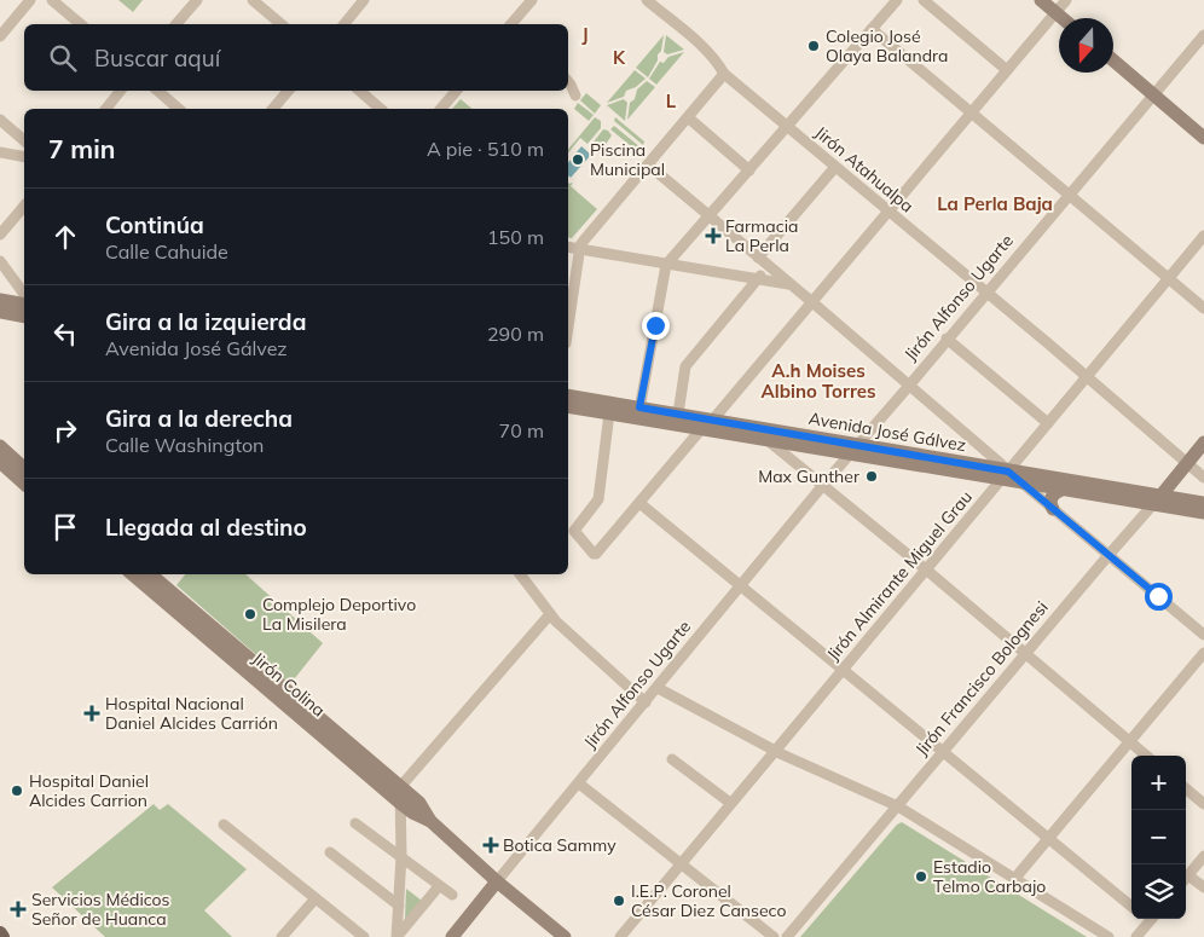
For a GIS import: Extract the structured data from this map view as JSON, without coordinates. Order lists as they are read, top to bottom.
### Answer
{
  "streets": {
    "main road": [
      "Jirón Alfonso Ugarte",
      "Avenida José Gálvez",
      "Jirón Francisco Bolognesi",
      "Jirón Colina"
    ],
    "street": ["Jirón Atahualpa", "Jirón Almirante Miguel Grau"]
  },
  "crossings": [
    ["Jirón Atahualpa", "Jirón Alfonso Ugarte"],
    ["Jirón Atahualpa", "Jirón Almirante Miguel Grau"],
    ["Jirón Atahualpa", "Jirón Francisco Bolognesi"],
    ["Jirón Alfonso Ugarte", "Avenida José Gálvez"],
    ["Jirón Alfonso Ugarte", "Jirón Colina"],
    ["Avenida José Gálvez", "Jirón Almirante Miguel Grau"],
    ["Avenida José Gálvez", "Jirón Francisco Bolognesi"]
  ],
  "districts": [
    "J",
    "K",
    "L",
    "La Perla Baja",
    "A.h Moises Albino Torres"
  ],
  "places": {
    "other": [
      "Colegio José Olaya Balandra",
      "Piscina Municipal",
      "Max Gunther",
      "Complejo Deportivo La Misilera",
      "Hospital Daniel Alcides Carrion",
      "Estadio Telmo Carbajo",
      "I.E.P. Coronel César Diez Canseco"
    ],
    "health": [
      "Farmacia La Perla",
      "Hospital Nacional Daniel Alcides Carrión",
      "Botica Sammy",
      "Servicios Médicos Señor de Huanca"
    ]
  },
  "north": "bottom",
  "page": {
    "search": "Buscar aquí",
    "heading": ["7 min", "A pie · 510 m"],
    "list": [
      ["Continúa", "Calle Cahuide", "150 m"],
      ["Gira a la izquierda", "Avenida José Gálvez", "290 m"],
      ["Gira a la derecha", "Calle Washington", "70 m"],
      "Llegada al destino"
    ],
    "map_buttons": ["+", "−"]
  }
}
